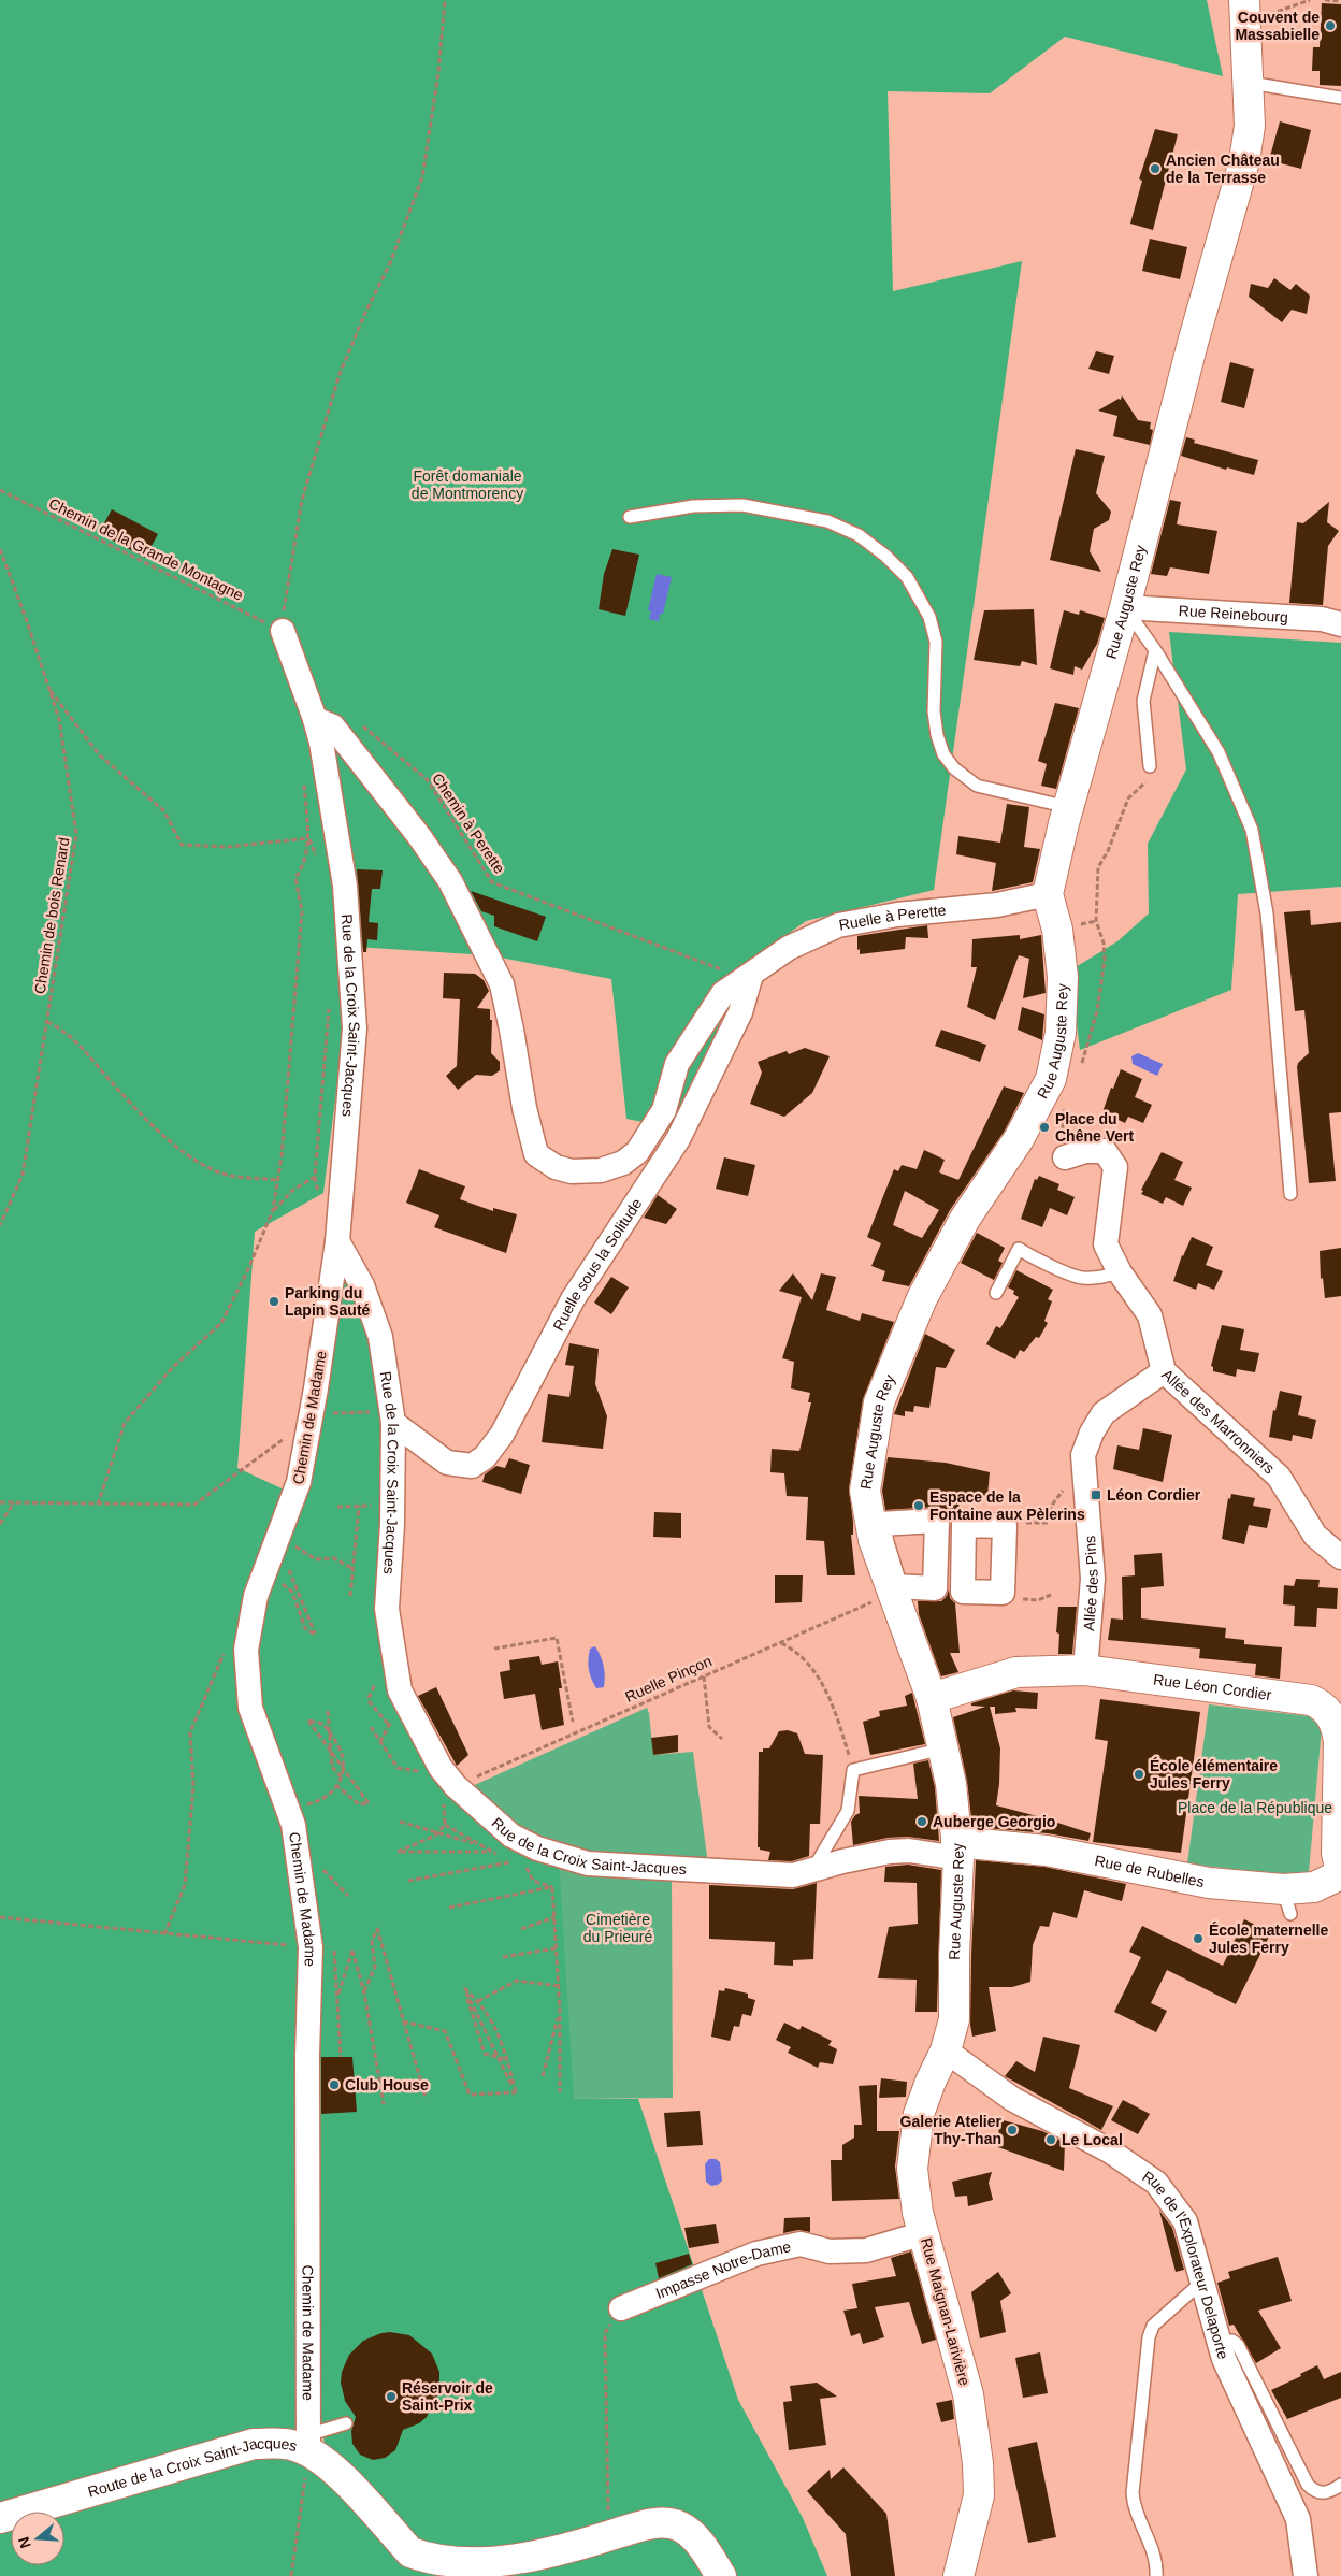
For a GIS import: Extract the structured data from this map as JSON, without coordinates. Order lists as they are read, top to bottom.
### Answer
{
  "streets": {
    "street": [
      "Rue Auguste Rey",
      "Rue Reinebourg",
      "Ruelle à Perette",
      "Rue de la Croix Saint-Jacques",
      "Ruelle sous la Solitude",
      "Chemin de Madame",
      "Allée des Marronniers",
      "Allée des Pins",
      "Rue Léon Cordier",
      "Rue de Rubelles",
      "Rue de l'Explorateur Delaporte",
      "Impasse Notre-Dame",
      "Rue Maignan-Larivière",
      "Route de la Croix Saint-Jacques"
    ],
    "path": [
      "Chemin de la Grande Montagne",
      "Chemin à Perette",
      "Chemin de bois Renard",
      "Ruelle Pinçon"
    ]
  },
  "crossings": [
    ["Chemin de la Grande Montagne", "Rue de la Croix Saint-Jacques"],
    ["Rue Auguste Rey", "Rue Reinebourg"],
    ["Rue Auguste Rey", "Ruelle à Perette"],
    ["Rue Auguste Rey", "Rue de la Croix Saint-Jacques"],
    ["Rue Auguste Rey", "Ruelle Pinçon"],
    ["Rue Auguste Rey", "Rue Léon Cordier"],
    ["Rue Auguste Rey", "Rue de Rubelles"],
    ["Rue Auguste Rey", "Rue de l'Explorateur Delaporte"],
    ["Rue Auguste Rey", "Rue Maignan-Larivière"],
    ["Chemin à Perette", "Ruelle à Perette"],
    ["Chemin à Perette", "Ruelle sous la Solitude"],
    ["Ruelle à Perette", "Rue de la Croix Saint-Jacques"],
    ["Ruelle à Perette", "Ruelle sous la Solitude"],
    ["Rue de la Croix Saint-Jacques", "Ruelle sous la Solitude"],
    ["Rue de la Croix Saint-Jacques", "Chemin de Madame"],
    ["Rue de la Croix Saint-Jacques", "Ruelle Pinçon"],
    ["Rue de la Croix Saint-Jacques", "Rue de Rubelles"],
    ["Chemin de Madame", "Route de la Croix Saint-Jacques"],
    ["Allée des Marronniers", "Allée des Pins"],
    ["Allée des Pins", "Rue Léon Cordier"],
    ["Rue Léon Cordier", "Rue de Rubelles"],
    ["Rue de l'Explorateur Delaporte", "Rue Maignan-Larivière"],
    ["Impasse Notre-Dame", "Rue Maignan-Larivière"]
  ],
  "parks": ["Forêt domaniale de Montmorency", "Place de la République", "Cimetière du Prieuré"],
  "places": {
    "other": [
      "Couvent de Massabielle",
      "Ancien Château de la Terrasse",
      "Place du Chêne Vert",
      "Parking du Lapin Sauté",
      "Espace de la Fontaine aux Pèlerins",
      "École élémentaire Jules Ferry",
      "Auberge Georgio",
      "École maternelle Jules Ferry",
      "Club House",
      "Galerie Atelier Thy-Than",
      "Le Local",
      "Réservoir de Saint-Prix"
    ],
    "transit": ["Léon Cordier"]
  },
  "north": "left"
}
